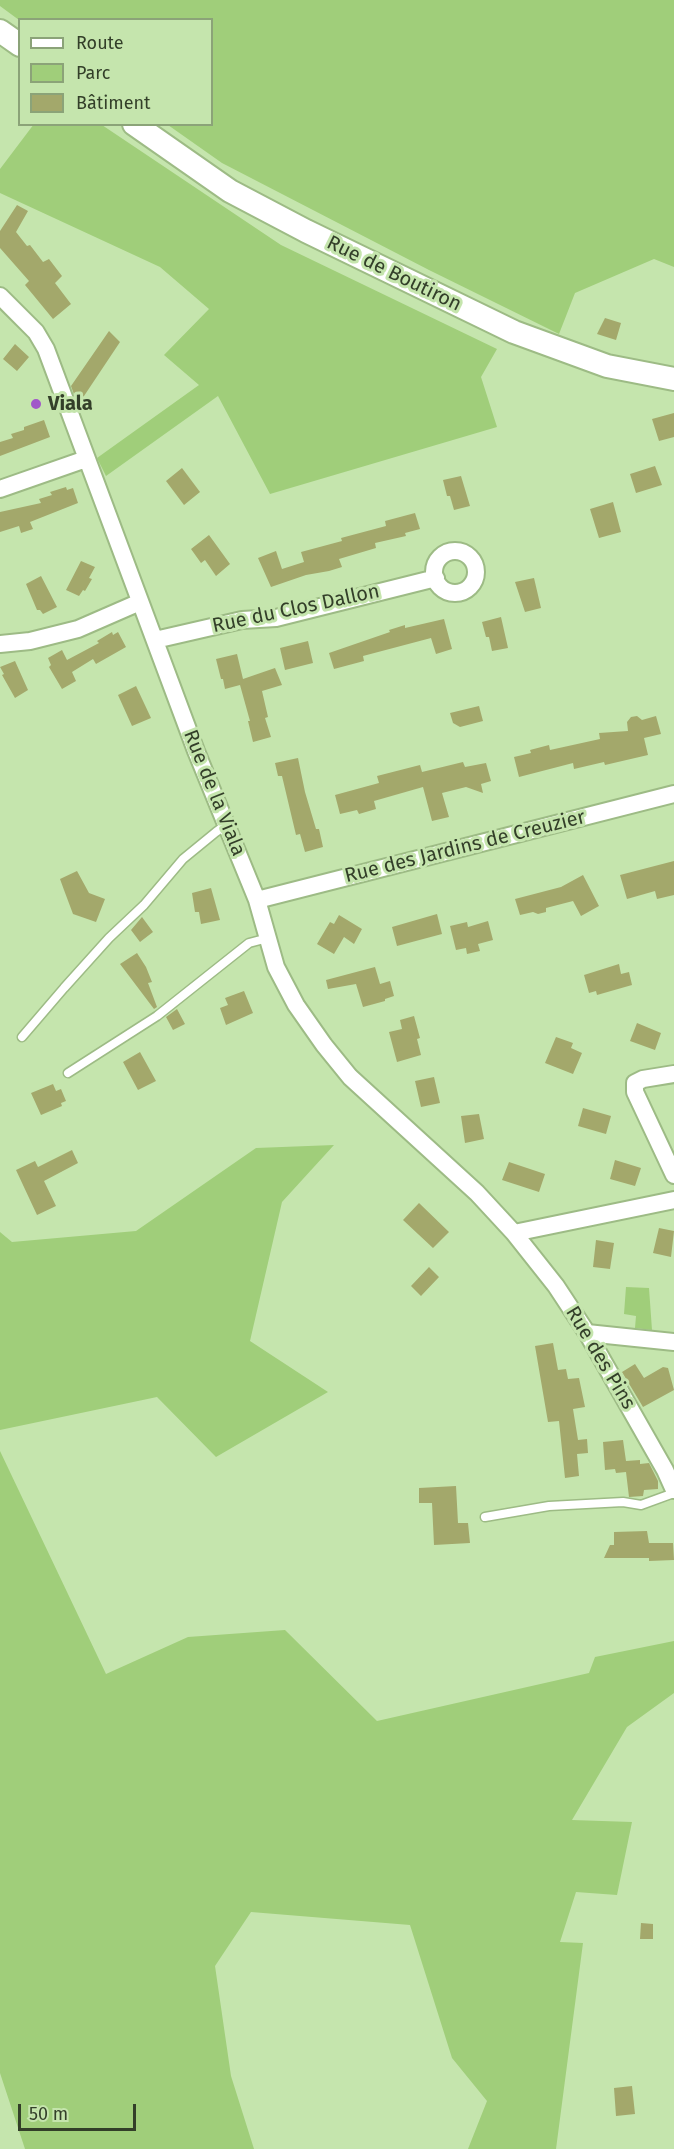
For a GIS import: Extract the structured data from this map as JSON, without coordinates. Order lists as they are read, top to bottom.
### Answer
{
  "streets": {
    "main road": ["Rue de Boutiron"],
    "street": [
      "Rue du Clos Dallon",
      "Rue de la Viala",
      "Rue des Jardins de Creuzier",
      "Rue des Pins"
    ]
  },
  "crossings": [
    ["Rue du Clos Dallon", "Rue de la Viala"],
    ["Rue de la Viala", "Rue des Jardins de Creuzier"],
    ["Rue de la Viala", "Rue des Pins"]
  ],
  "places": ["Viala"],
  "legend": ["Route", "Parc", "Bâtiment"],
  "scale_bar": "50 m"
}
